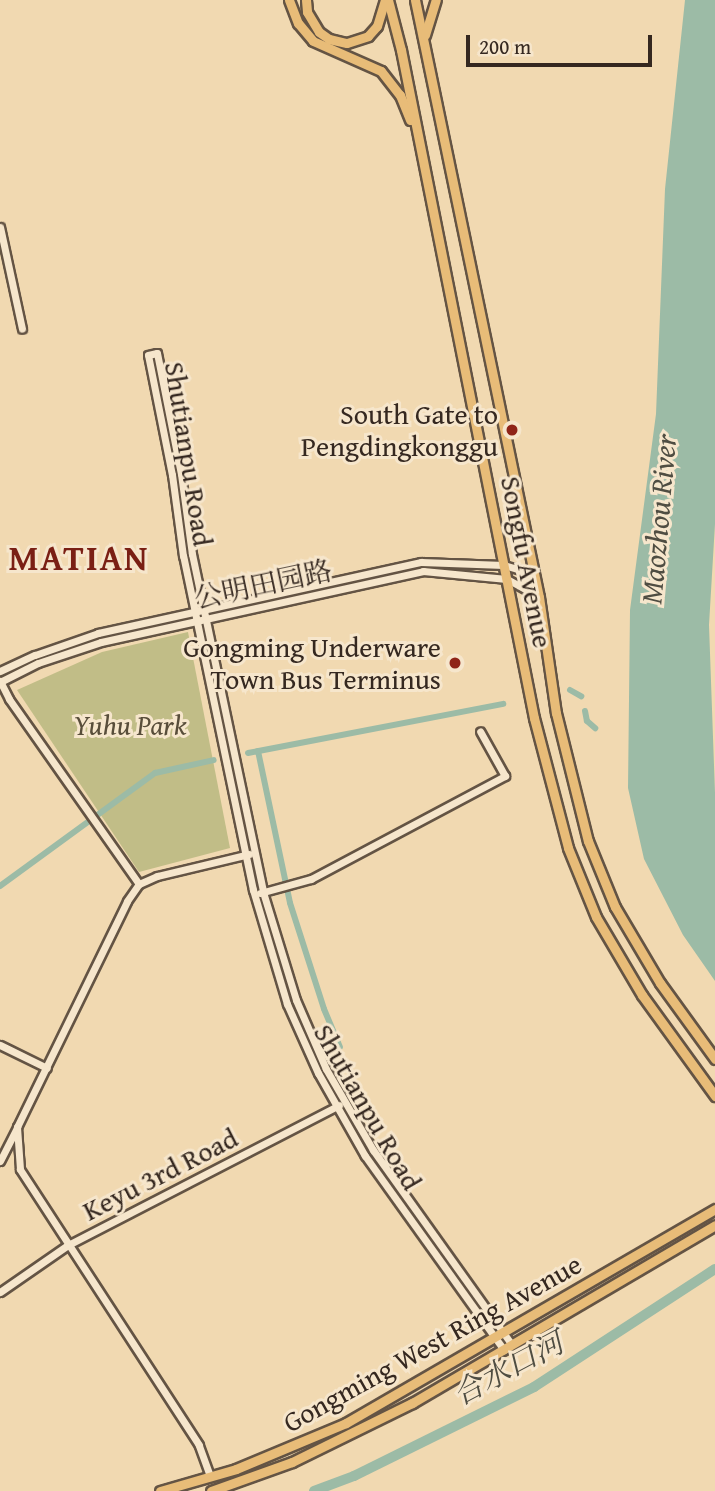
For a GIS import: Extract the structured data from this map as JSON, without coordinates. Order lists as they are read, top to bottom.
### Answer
{
  "streets": {
    "main road": ["Songfu Avenue", "Gongming West Ring Avenue"],
    "street": ["Shutianpu Road", "公明田园路", "Keyu 3rd Road"]
  },
  "crossings": [
    ["Shutianpu Road", "公明田园路"],
    ["Shutianpu Road", "Keyu 3rd Road"],
    ["Shutianpu Road", "Gongming West Ring Avenue"],
    ["Songfu Avenue", "公明田园路"]
  ],
  "districts": ["MATIAN"],
  "water": ["Maozhou River", "合水口河"],
  "parks": ["Yuhu Park"],
  "places": ["South Gate to Pengdingkonggu", "Gongming Underware Town Bus Terminus"],
  "scale_bar": "200 m"
}
